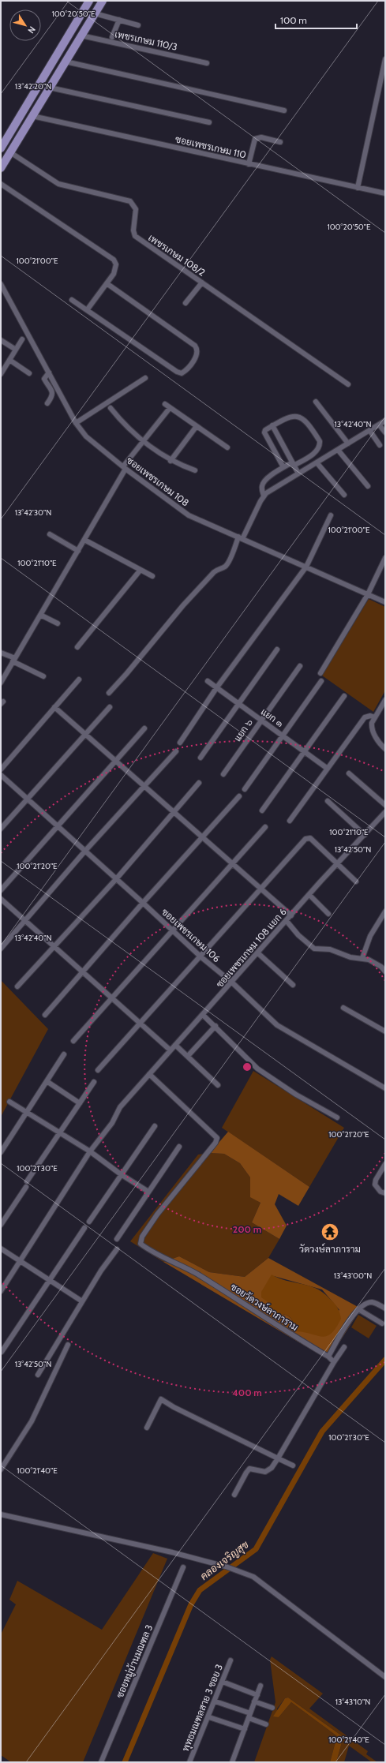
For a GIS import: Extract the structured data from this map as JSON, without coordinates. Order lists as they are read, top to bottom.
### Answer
{
  "streets": {
    "street": [
      "เพชรเกษม 110/3",
      "ซอยเพชรเกษม 110",
      "เพชรเกษม 108/2",
      "ซอยเพชรเกษม 108",
      "แยก ๑",
      "แยก ๖",
      "ซอยเพชรเกษม 106",
      "ซอยเพชรเกษม 108 แยก 6",
      "ซอยวัดวงษ์ลาภาราม",
      "ซอยหมู่บ้านมณฑล 3",
      "พุทธมณฑลสาย 3 ซอย 3"
    ]
  },
  "crossings": [
    ["แยก ๑", "แยก ๖"],
    ["ซอยเพชรเกษม 106", "ซอยเพชรเกษม 108 แยก 6"],
    ["ซอยเพชรเกษม 108 แยก 6", "ซอยวัดวงษ์ลาภาราม"]
  ],
  "water": ["คลองเจริญสุข"],
  "places": {
    "temple": ["วัดวงษ์ลาภาราม"]
  },
  "scale_bar": "100 m",
  "north": "bottom right",
  "coordinates": [
    "100°20'50\"E",
    "13°42'20\"N",
    "100°21'00\"E",
    "13°42'40\"N",
    "13°42'30\"N",
    "100°21'10\"E",
    "13°42'50\"N",
    "100°21'20\"E",
    "100°21'30\"E",
    "13°43'00\"N",
    "100°21'40\"E",
    "13°43'10\"N"
  ],
  "rings": ["200 m", "400 m"]
}
